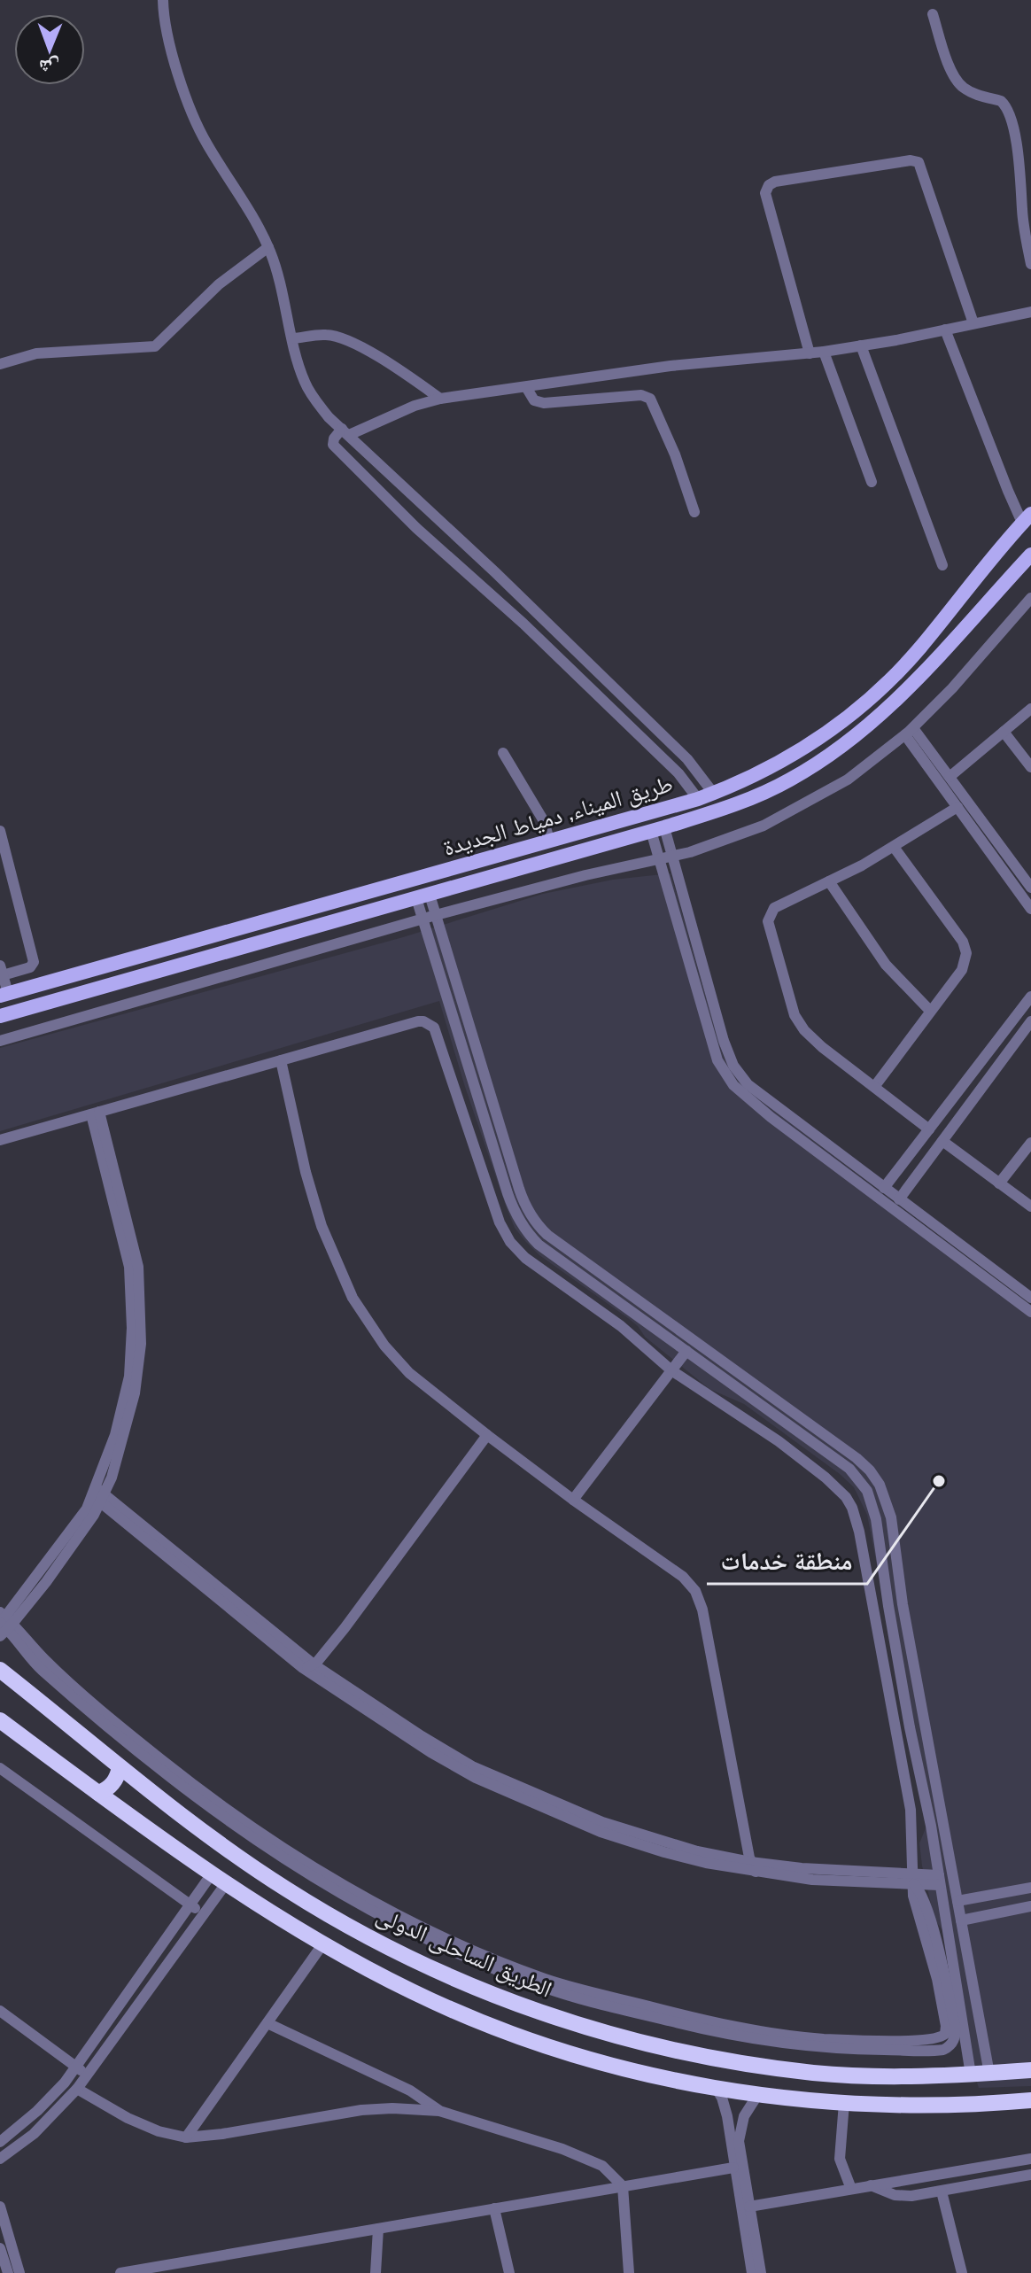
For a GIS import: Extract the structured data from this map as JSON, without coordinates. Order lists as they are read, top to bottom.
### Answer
{
  "streets": {
    "highway": ["الطريق الساحلى الدولى"],
    "main road": ["طريق الميناء, دمياط الجديدة"]
  },
  "places": ["منطقة خدمات"],
  "north": "bottom"
}
